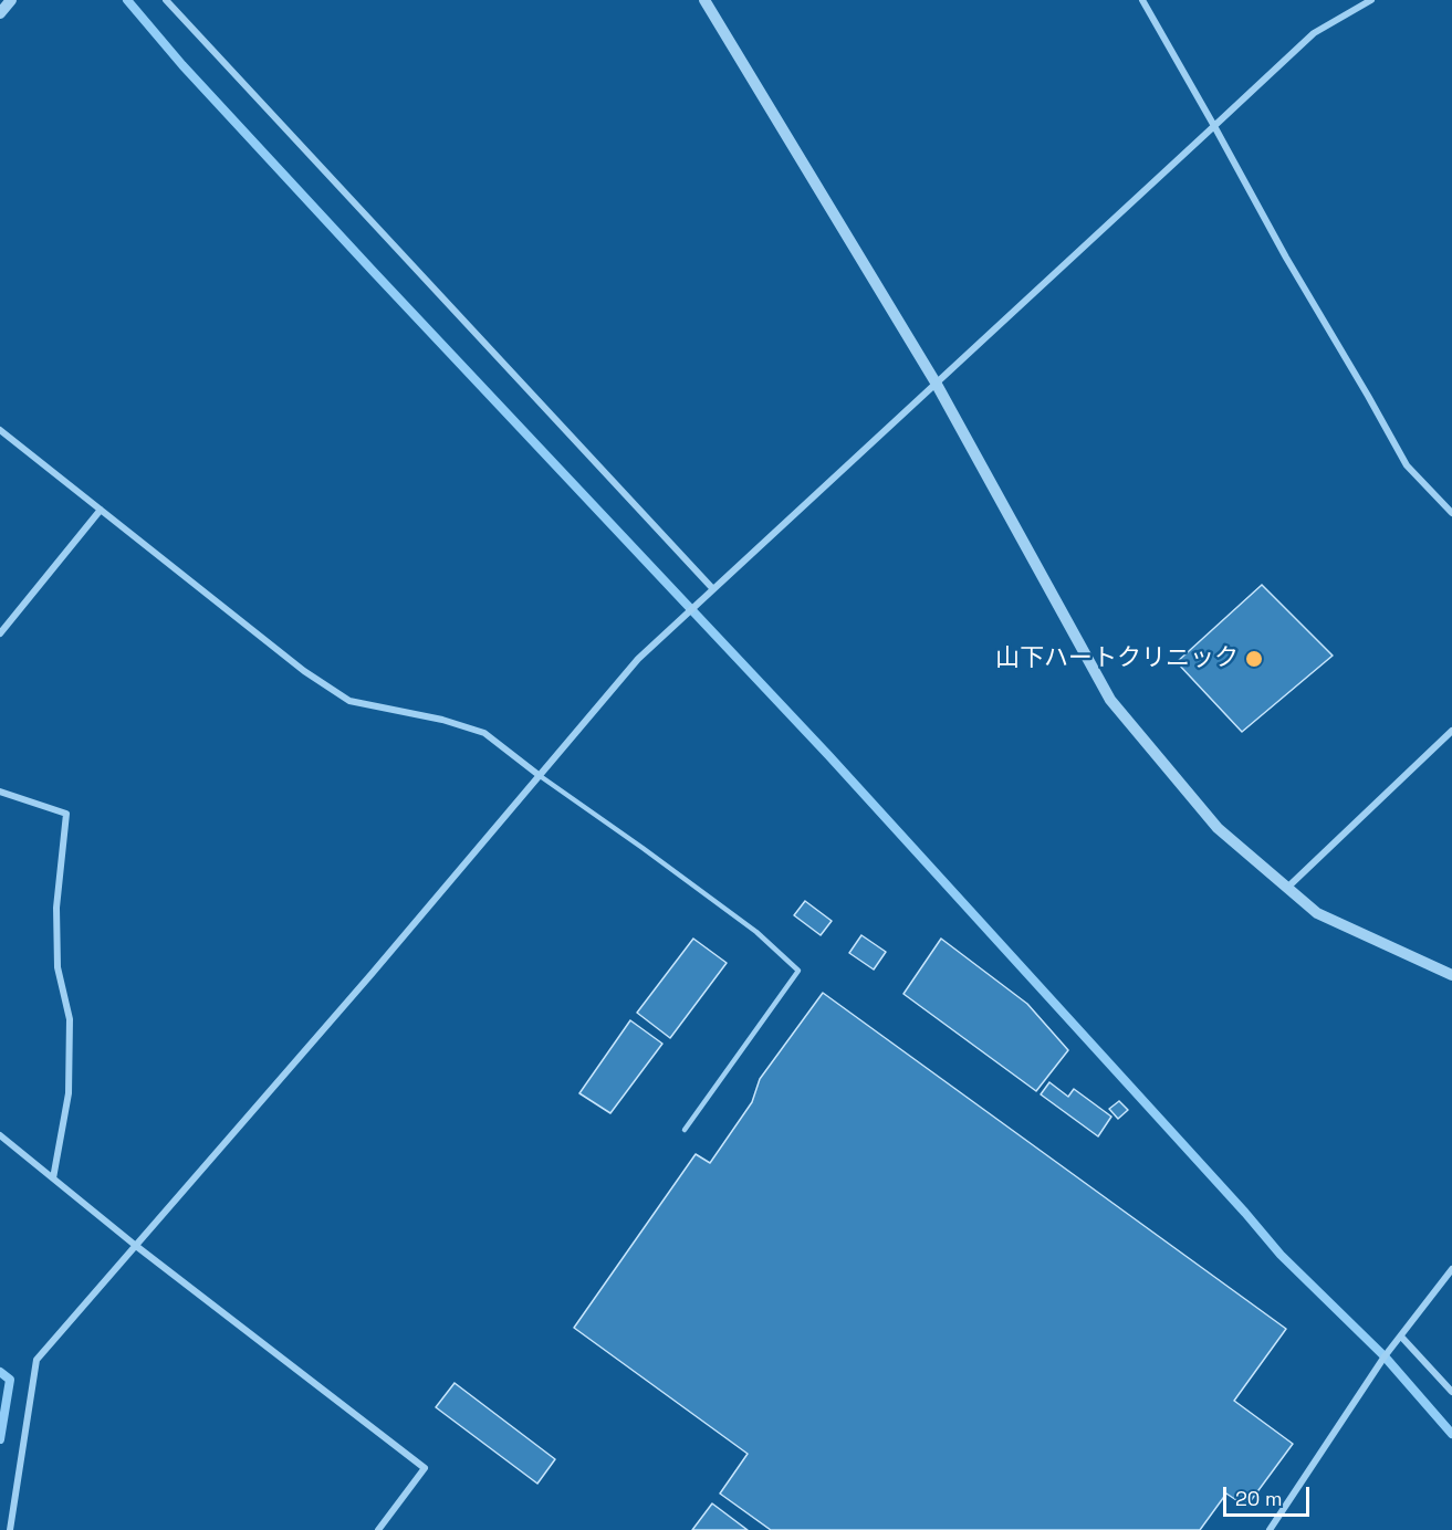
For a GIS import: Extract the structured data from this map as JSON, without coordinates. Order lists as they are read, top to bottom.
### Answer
{
  "places": ["山下ハートクリニック"],
  "scale_bar": "20 m"
}
